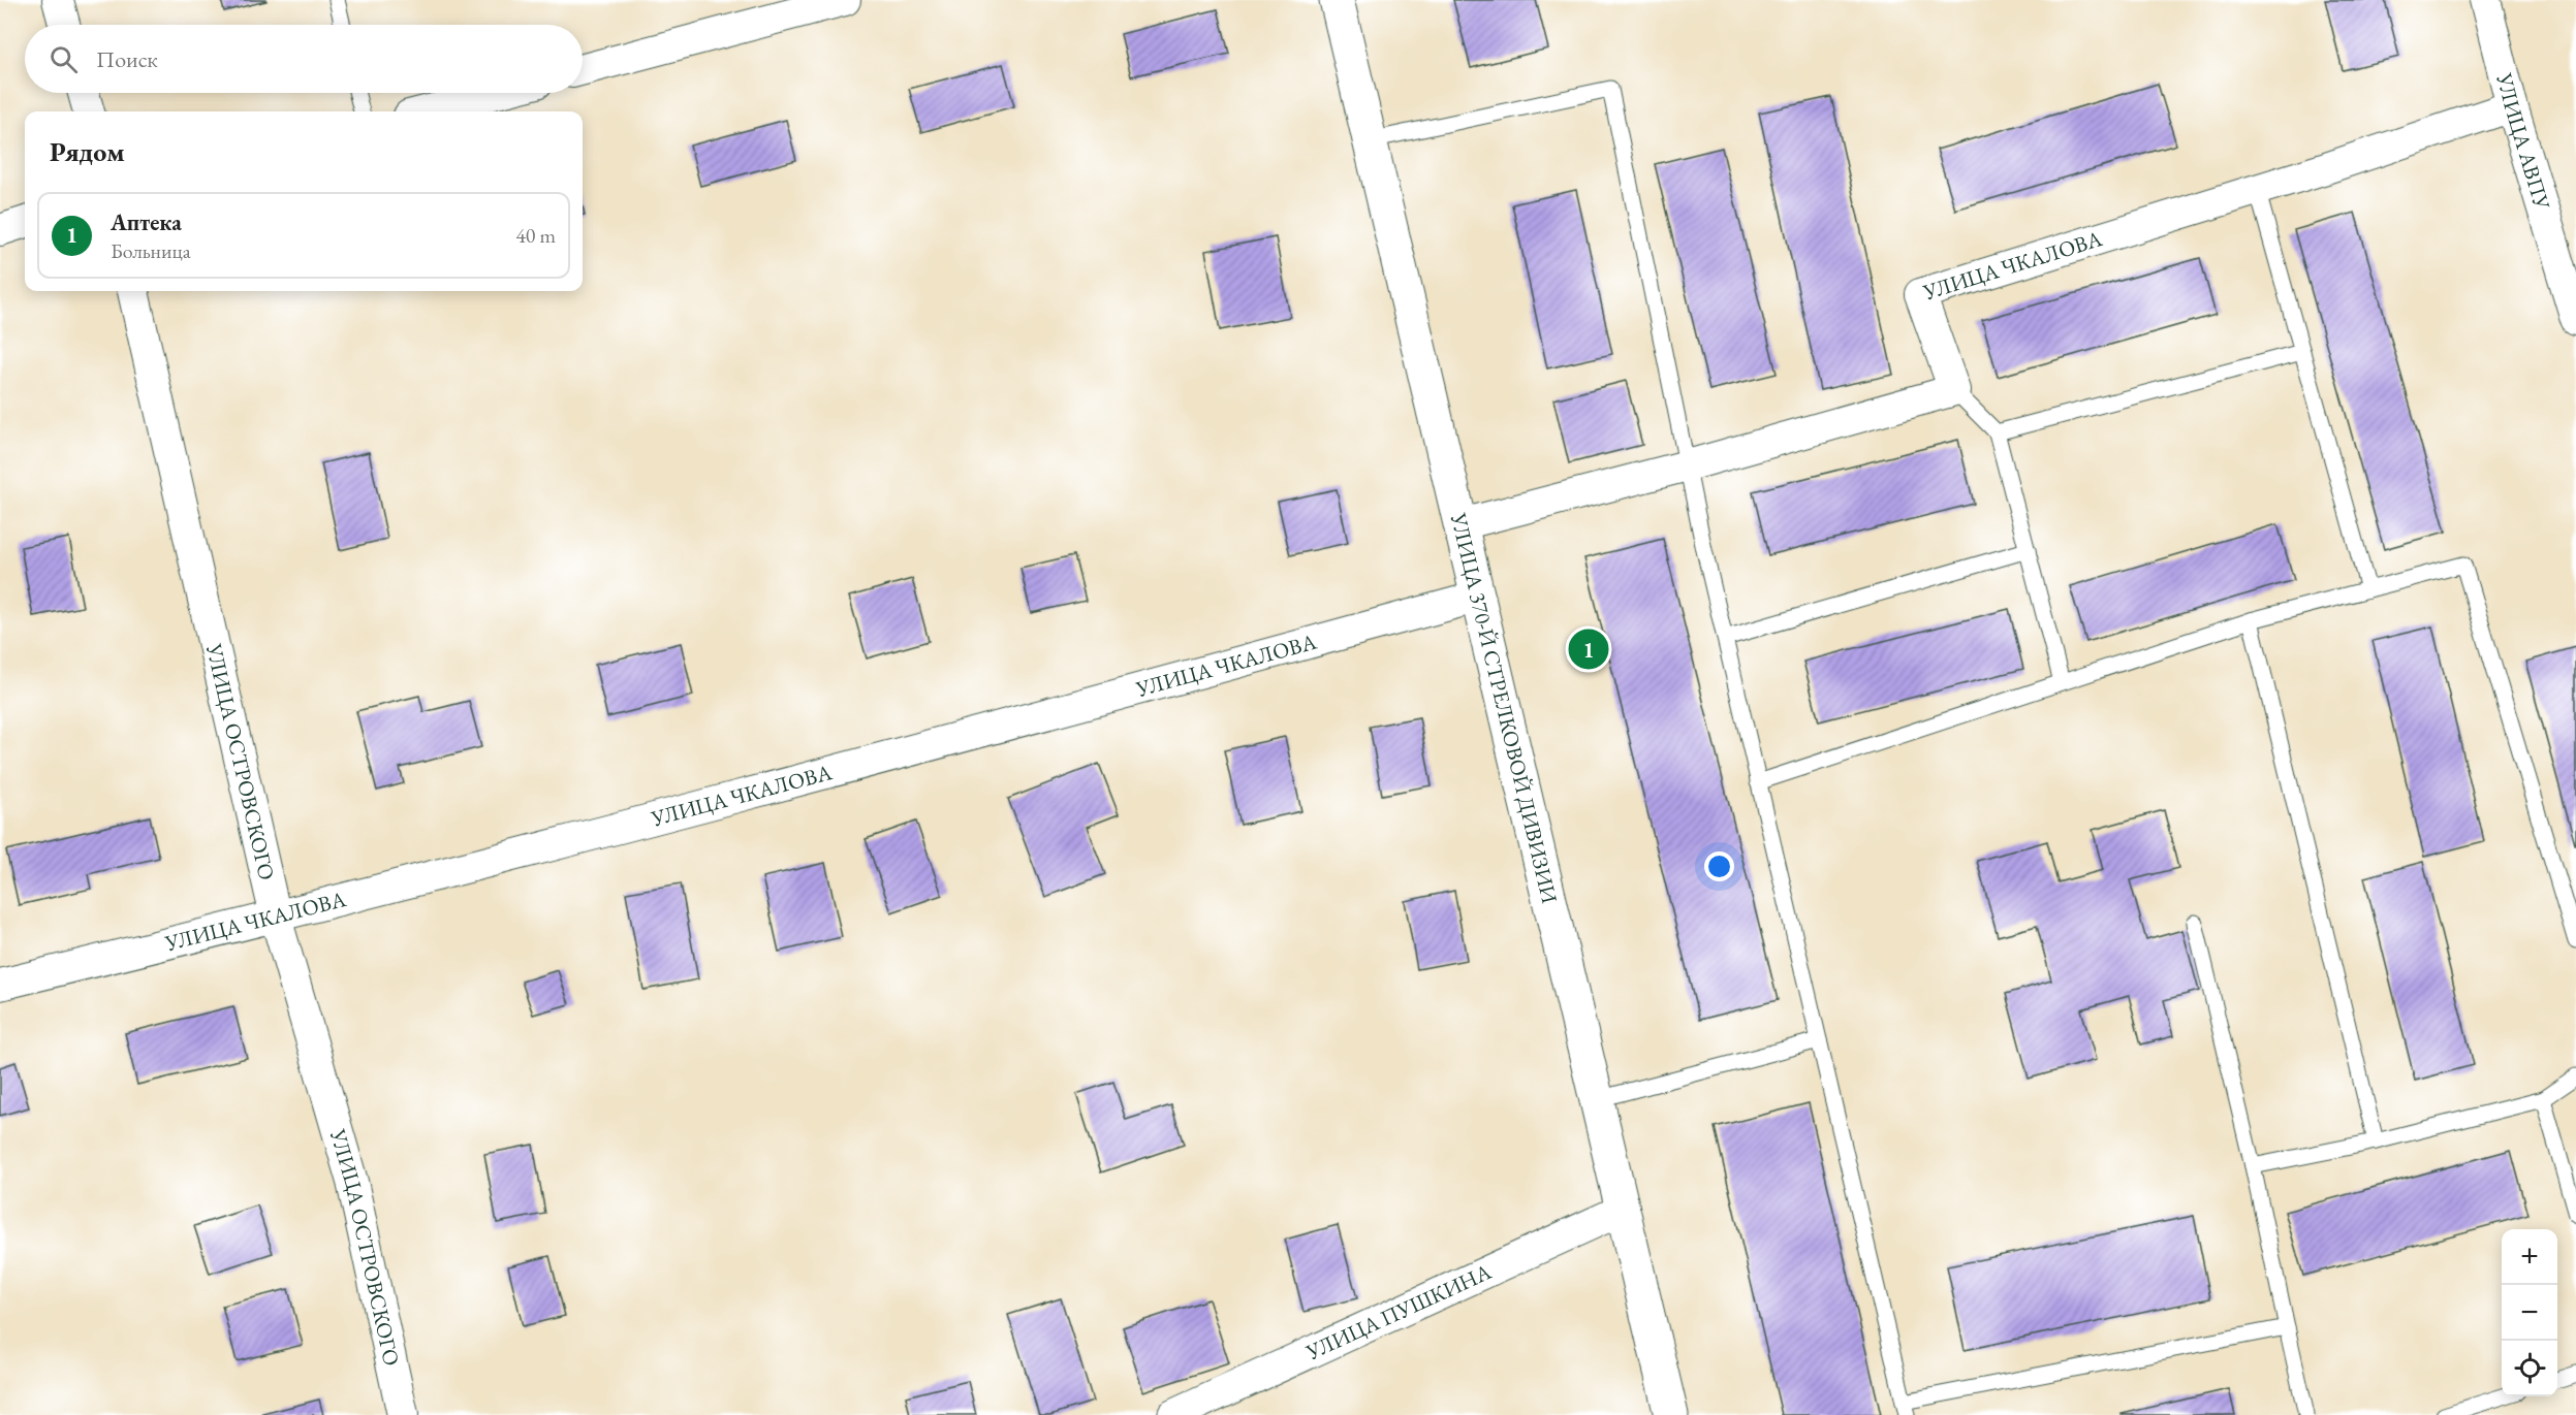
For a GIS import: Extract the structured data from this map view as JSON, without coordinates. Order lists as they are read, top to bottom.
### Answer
{
  "streets": {
    "street": [
      "УЛИЦА АВПУ",
      "УЛИЦА ЧКАЛОВА",
      "УЛИЦА 370-Й СТРЕЛКОВОЙ ДИВИЗИИ",
      "УЛИЦА ОСТРОВСКОГО",
      "УЛИЦА ПУШКИНА"
    ]
  },
  "crossings": [
    ["УЛИЦА АВПУ", "УЛИЦА ЧКАЛОВА"],
    ["УЛИЦА ЧКАЛОВА", "УЛИЦА 370-Й СТРЕЛКОВОЙ ДИВИЗИИ"],
    ["УЛИЦА ЧКАЛОВА", "УЛИЦА ОСТРОВСКОГО"],
    ["УЛИЦА 370-Й СТРЕЛКОВОЙ ДИВИЗИИ", "УЛИЦА ПУШКИНА"]
  ],
  "page": {
    "search": "Поиск",
    "heading": "Рядом",
    "list": [
      {
        "mark": "1",
        "name": "Аптека",
        "note": "Больница",
        "value": "40 m"
      }
    ],
    "pins": "1",
    "map_buttons": ["+", "−"]
  }
}
